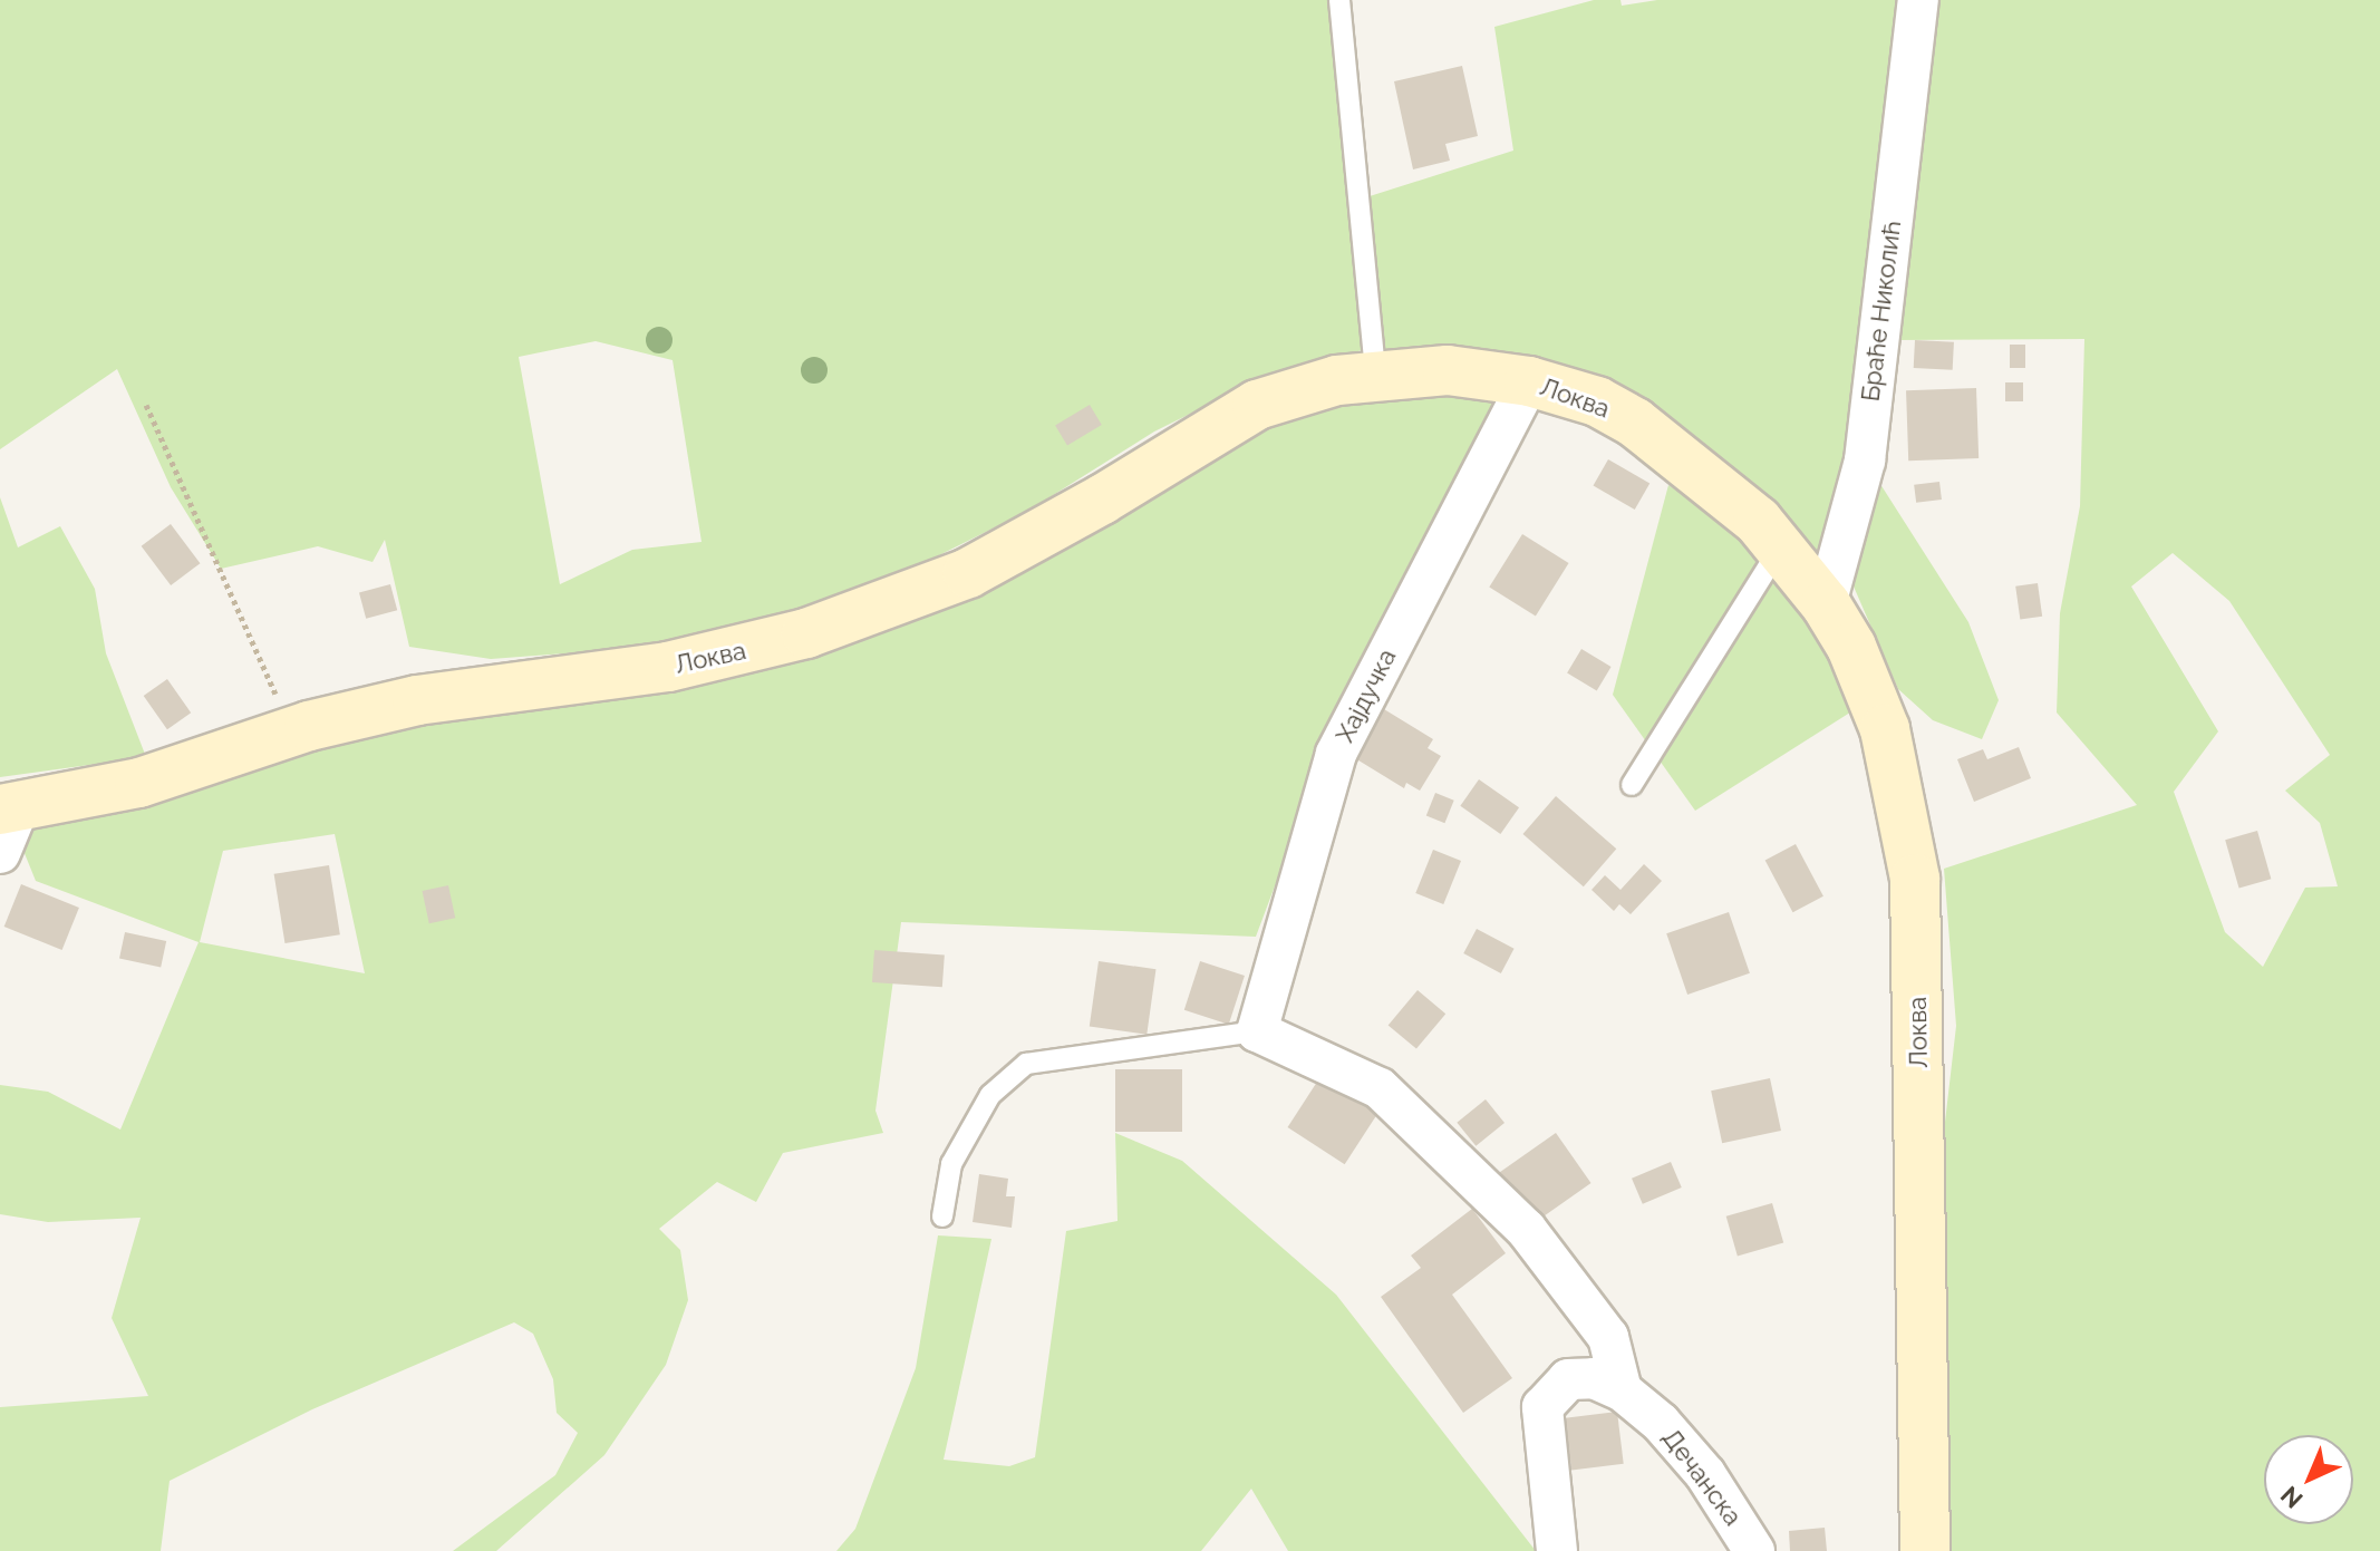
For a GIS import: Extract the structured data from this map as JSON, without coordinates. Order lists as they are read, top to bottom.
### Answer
{
  "streets": {
    "main road": ["Локва"],
    "street": ["Браће Николић", "Хајдучка", "Дечанска"]
  },
  "crossings": [
    ["Браће Николић", "Локва"],
    ["Локва", "Хајдучка"]
  ],
  "north": "bottom left"
}
